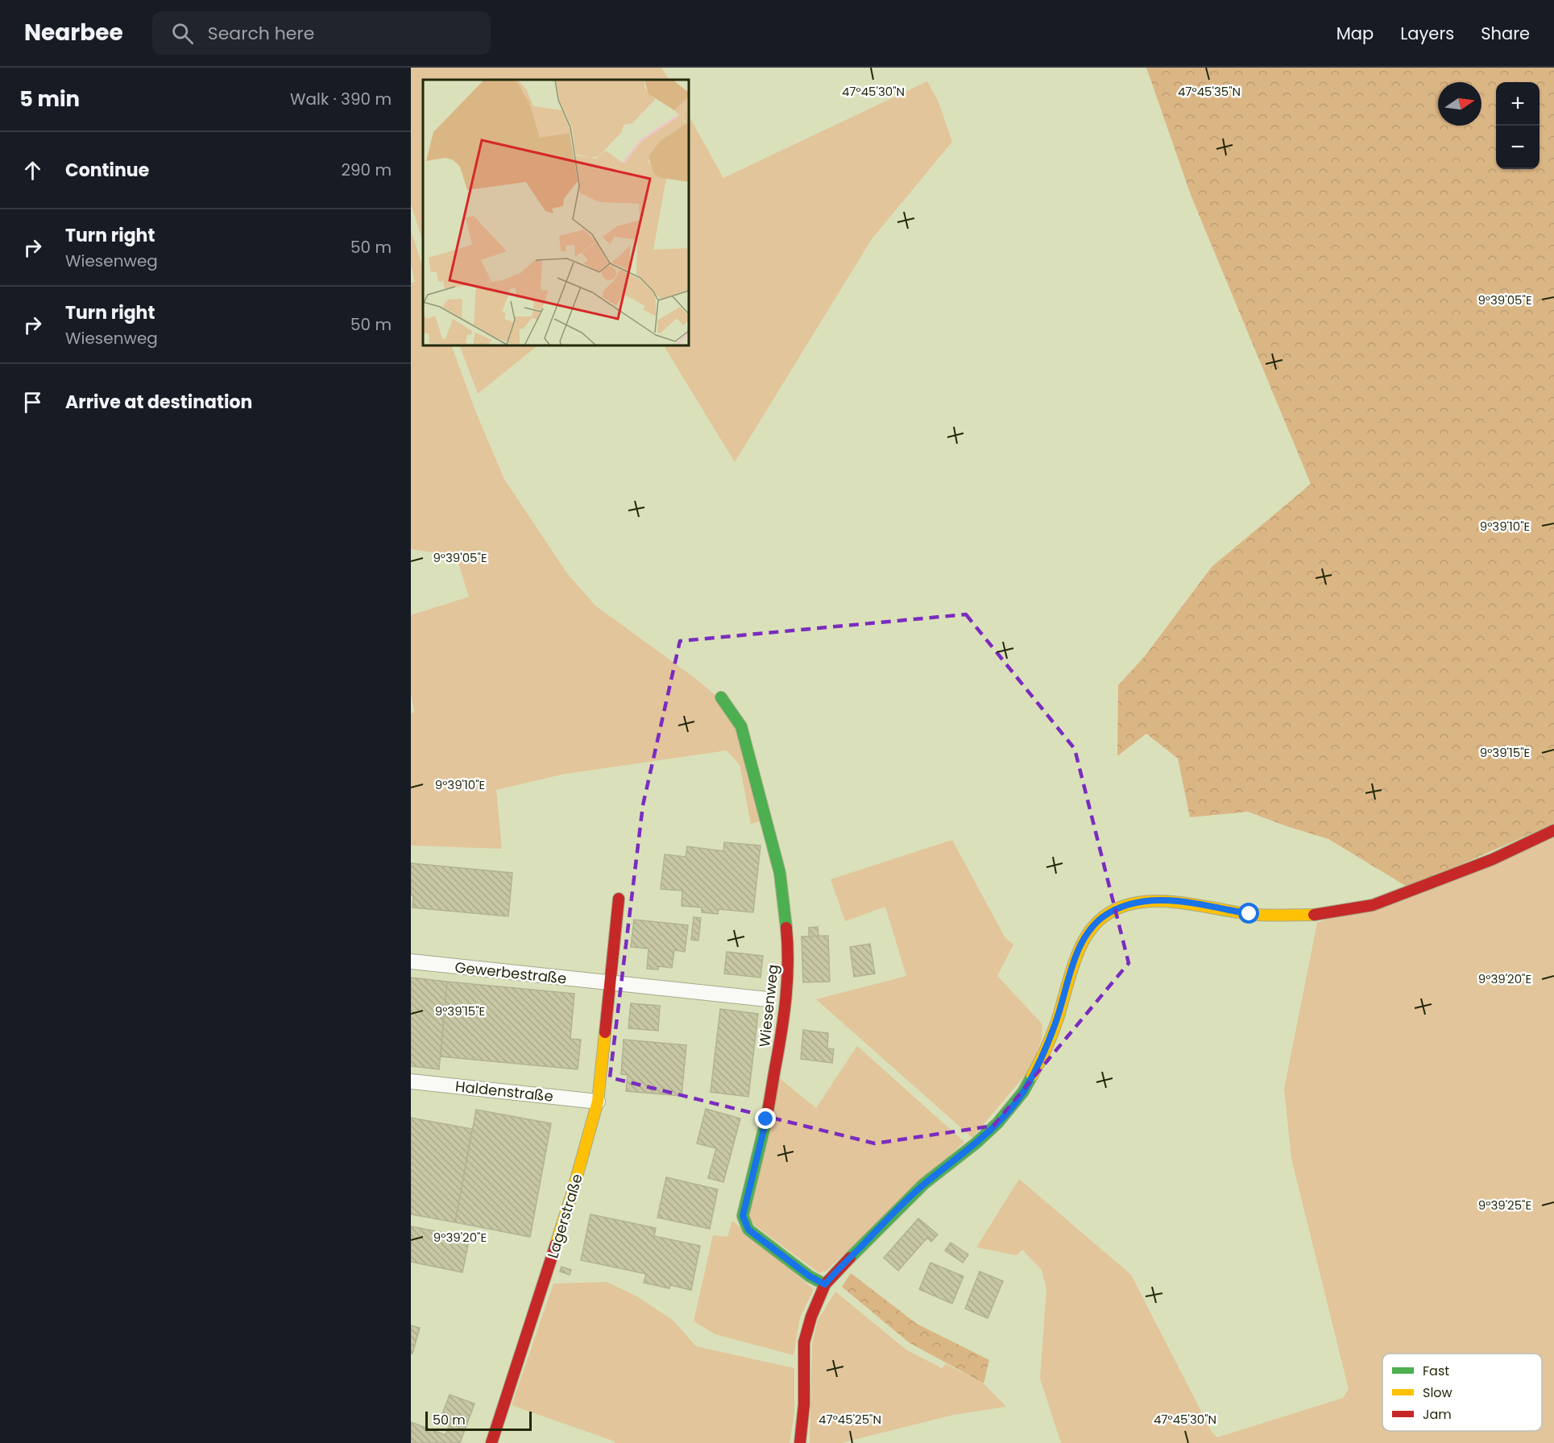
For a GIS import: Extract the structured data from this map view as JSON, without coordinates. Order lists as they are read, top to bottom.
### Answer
{
  "streets": {
    "street": [
      "Gewerbestraße",
      "Wiesenweg",
      "Haldenstraße",
      "Lagerstraße"
    ]
  },
  "crossings": [
    ["Gewerbestraße", "Lagerstraße"],
    ["Haldenstraße", "Lagerstraße"]
  ],
  "legend": ["Fast", "Slow", "Jam"],
  "scale_bar": "50 m",
  "north": "right",
  "page": {
    "header": "Nearbee",
    "search": "Search here",
    "nav": ["Map", "Layers", "Share"],
    "heading": ["5 min", "Walk · 390 m"],
    "map_buttons": ["+", "−"],
    "list": [
      ["Continue", "290 m"],
      ["Turn right", "Wiesenweg", "50 m"],
      ["Turn right", "Wiesenweg", "50 m"],
      "Arrive at destination"
    ],
    "scale": "50 m"
  },
  "coordinates": [
    "47°45'30\"N",
    "47°45'35\"N",
    "9°39'05\"E",
    "9°39'10\"E",
    "9°39'15\"E",
    "9°39'20\"E",
    "9°39'25\"E",
    "47°45'25\"N"
  ]
}
